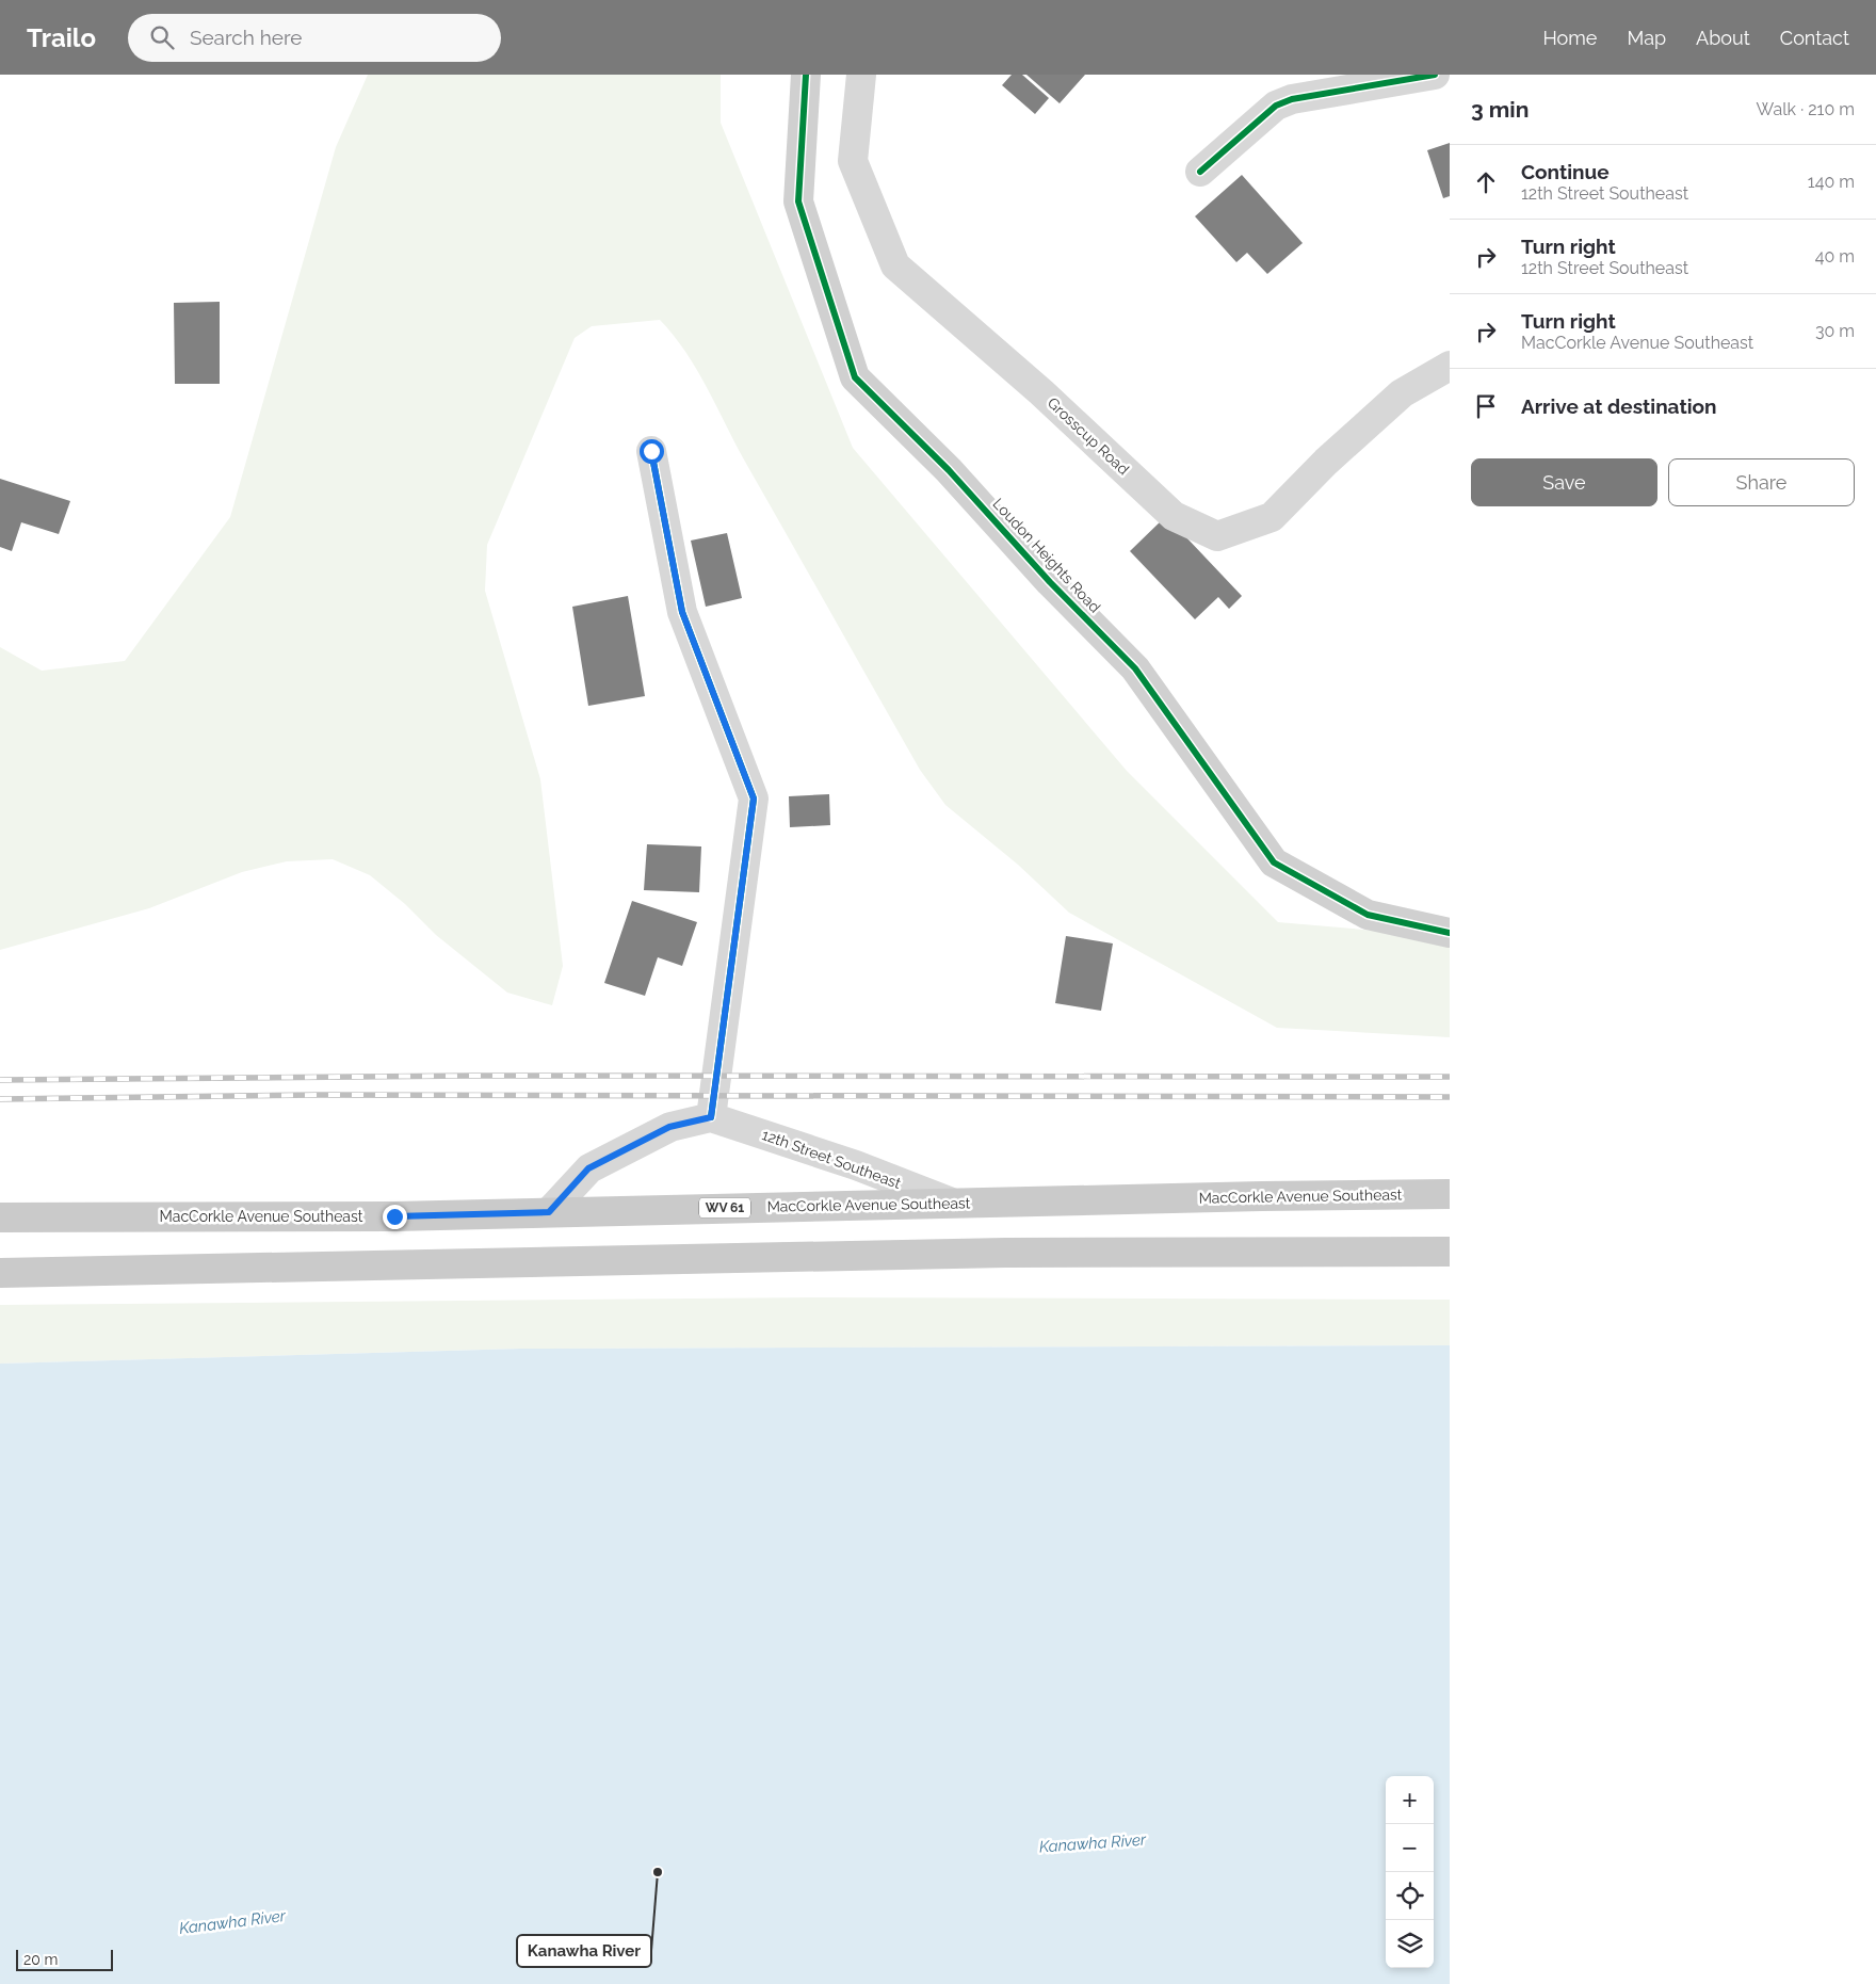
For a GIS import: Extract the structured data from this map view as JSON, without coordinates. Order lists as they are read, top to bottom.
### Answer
{
  "streets": {
    "main road": ["MacCorkle Avenue Southeast", "WV 61"],
    "street": ["Grosscup Road", "Loudon Heights Road", "12th Street Southeast"]
  },
  "crossings": [
    ["12th Street Southeast", "MacCorkle Avenue Southeast"]
  ],
  "water": ["Kanawha River"],
  "places": ["Kanawha River"],
  "scale_bar": "20 m",
  "page": {
    "header": "Trailo",
    "search": "Search here",
    "nav": [
      "Home",
      "Map",
      "About",
      "Contact"
    ],
    "heading": ["3 min", "Walk · 210 m"],
    "list": [
      ["Continue", "12th Street Southeast", "140 m"],
      ["Turn right", "12th Street Southeast", "40 m"],
      ["Turn right", "MacCorkle Avenue Southeast", "30 m"],
      "Arrive at destination"
    ],
    "buttons": ["Save", "Share"],
    "map_buttons": ["+", "−"],
    "scale": "20 m"
  }
}
